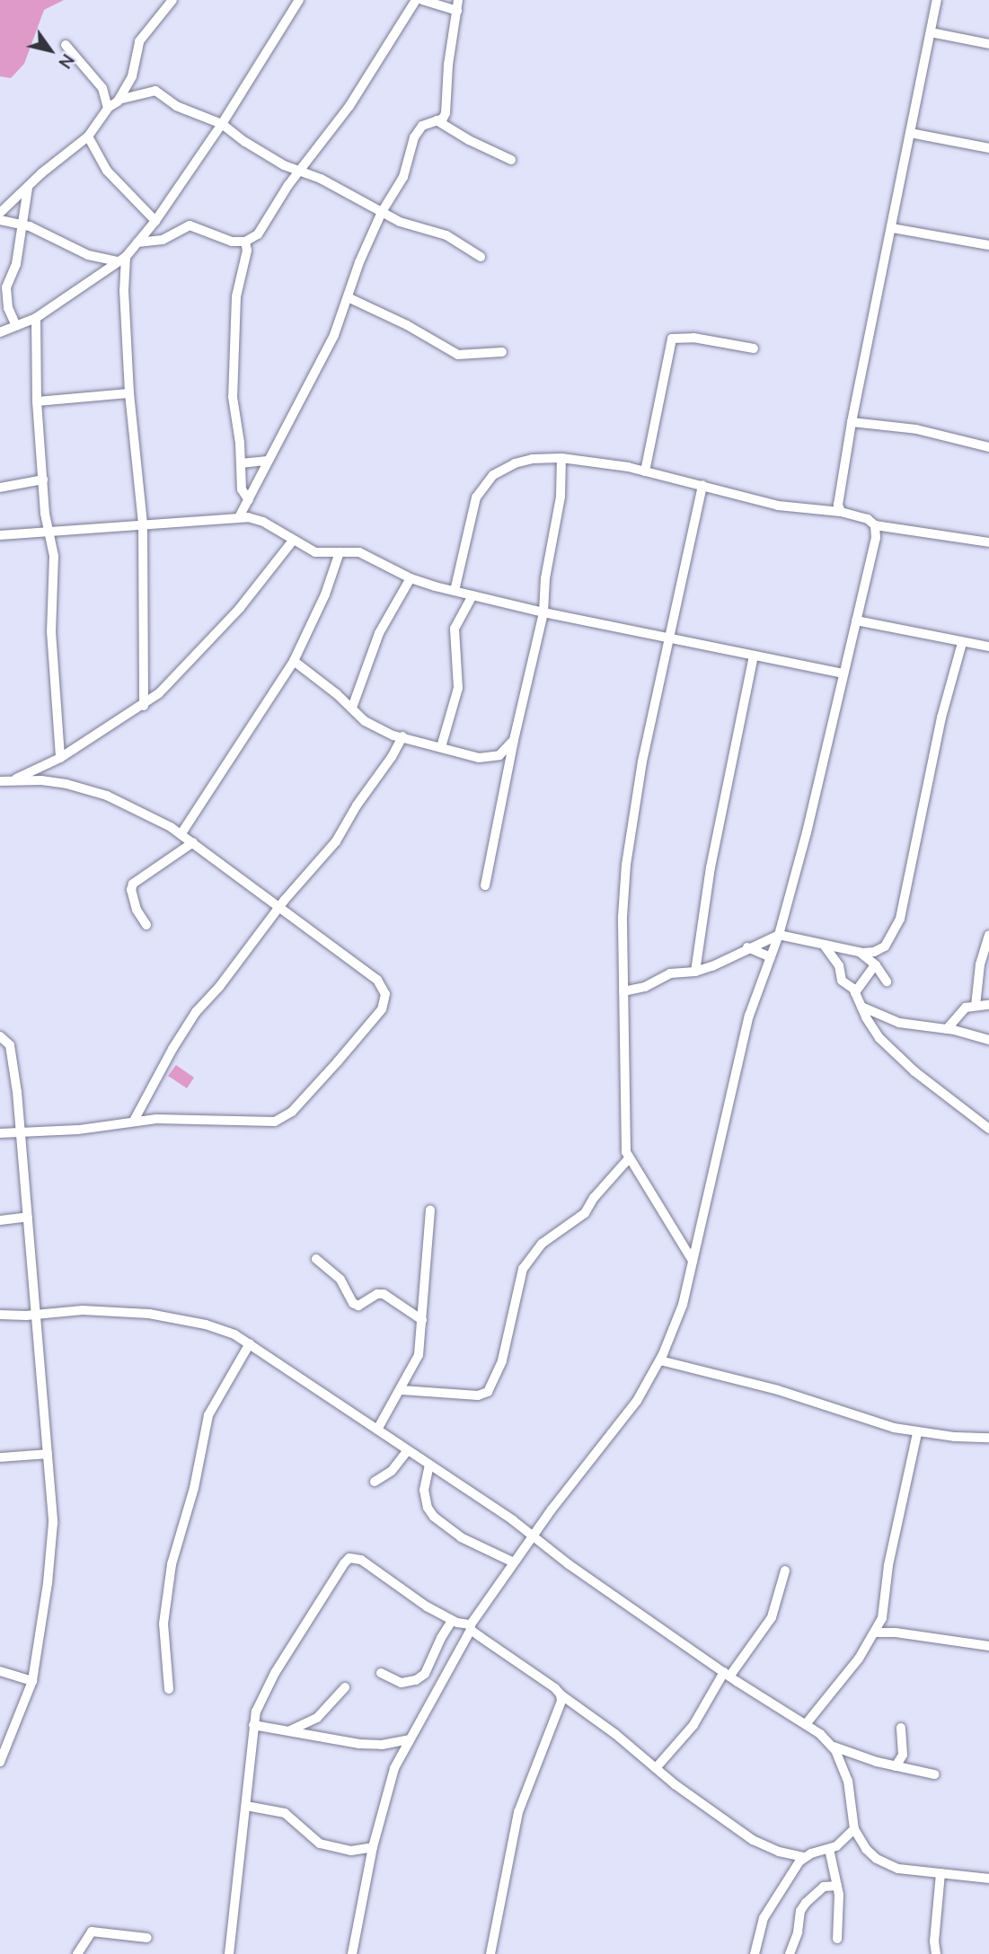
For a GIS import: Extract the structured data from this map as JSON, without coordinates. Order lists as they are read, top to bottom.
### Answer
{
  "north": "bottom right"
}
